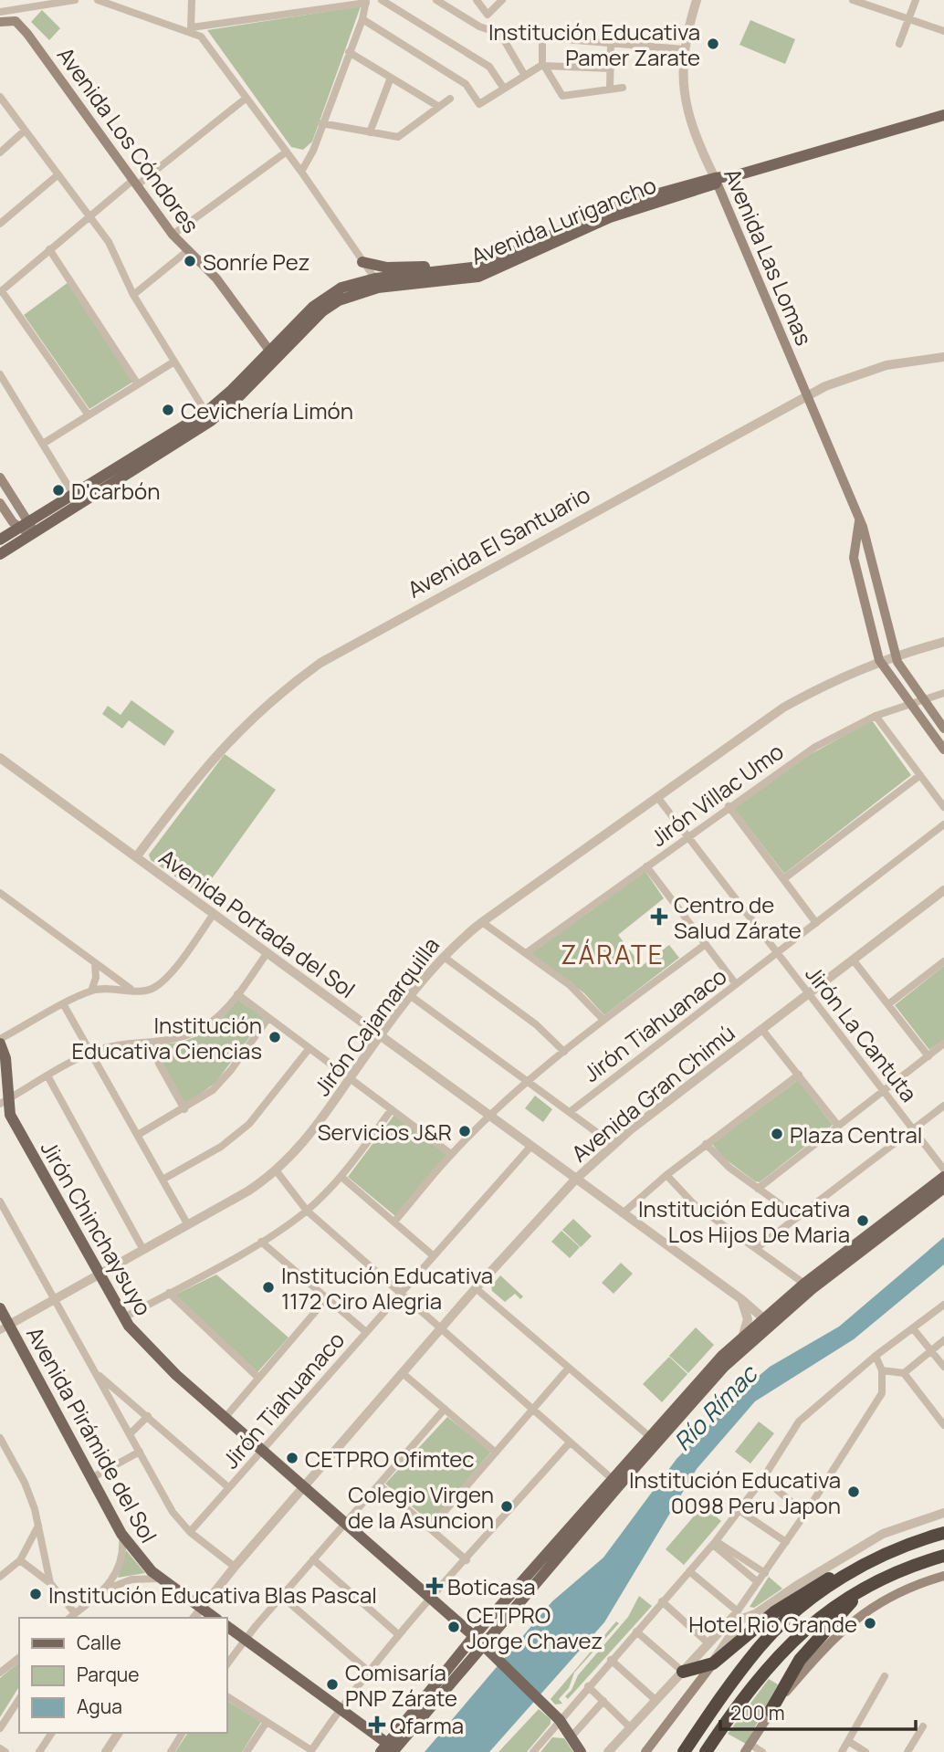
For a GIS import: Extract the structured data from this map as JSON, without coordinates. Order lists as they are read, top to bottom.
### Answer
{
  "streets": {
    "main road": [
      "Avenida Los Cóndores",
      "Avenida Lurigancho",
      "Avenida Las Lomas",
      "Jirón Chinchaysuyo",
      "Avenida Pirámide del Sol"
    ],
    "street": [
      "Avenida El Santuario",
      "Jirón Villac Umo",
      "Avenida Portada del Sol",
      "Jirón Cajamarquilla",
      "Jirón Tiahuanaco",
      "Jirón La Cantuta",
      "Avenida Gran Chimú"
    ]
  },
  "crossings": [
    ["Avenida Los Cóndores", "Avenida Lurigancho"],
    ["Avenida Lurigancho", "Avenida Las Lomas"],
    ["Avenida Las Lomas", "Avenida El Santuario"],
    ["Avenida Las Lomas", "Jirón Villac Umo"],
    ["Avenida Las Lomas", "Jirón Cajamarquilla"],
    ["Avenida El Santuario", "Avenida Portada del Sol"],
    ["Jirón Villac Umo", "Jirón La Cantuta"],
    ["Avenida Portada del Sol", "Jirón Cajamarquilla"],
    ["Avenida Portada del Sol", "Jirón Tiahuanaco"],
    ["Avenida Portada del Sol", "Avenida Gran Chimú"],
    ["Jirón Cajamarquilla", "Jirón La Cantuta"],
    ["Jirón Cajamarquilla", "Jirón Chinchaysuyo"],
    ["Jirón Cajamarquilla", "Avenida Pirámide del Sol"],
    ["Jirón Tiahuanaco", "Jirón La Cantuta"],
    ["Jirón Tiahuanaco", "Jirón Chinchaysuyo"],
    ["Jirón La Cantuta", "Avenida Gran Chimú"],
    ["Avenida Gran Chimú", "Jirón Chinchaysuyo"],
    ["Avenida Gran Chimú", "Avenida Pirámide del Sol"]
  ],
  "districts": ["ZÁRATE"],
  "water": ["Río Rímac"],
  "places": {
    "other": [
      "Institución Educativa Pamer Zarate",
      "Sonríe Pez",
      "Cevichería Limón",
      "D'carbón",
      "Institución Educativa Ciencias",
      "Servicios J&R",
      "Plaza Central",
      "Institución Educativa Los Hijos De Maria",
      "Institución Educativa 1172 Ciro Alegria",
      "CETPRO Ofimtec",
      "Institución Educativa 0098 Peru Japon",
      "Colegio Virgen de la Asuncion",
      "Institución Educativa Blas Pascal",
      "Hotel Rio Grande",
      "CETPRO Jorge Chavez",
      "Comisaría PNP Zárate"
    ],
    "health": ["Centro de Salud Zárate", "Boticasa", "Qfarma"]
  },
  "legend": ["Calle", "Parque", "Agua"],
  "scale_bar": "200 m"
}
